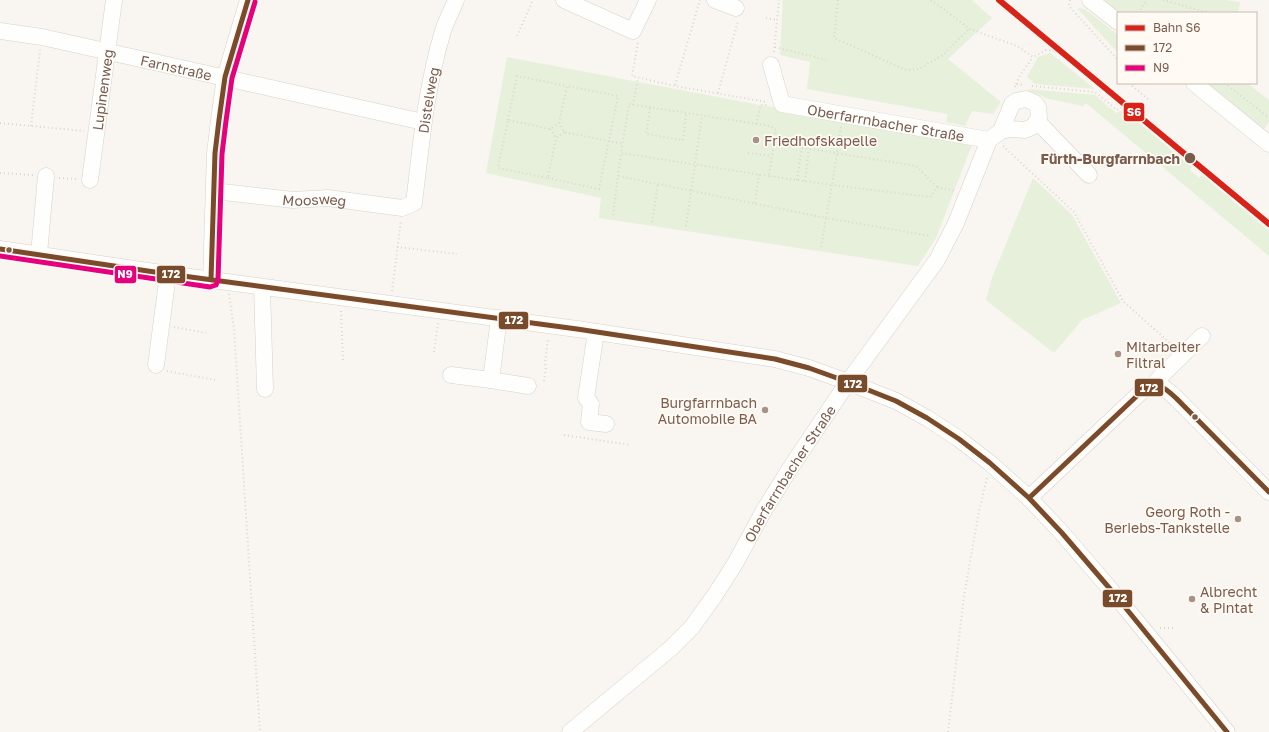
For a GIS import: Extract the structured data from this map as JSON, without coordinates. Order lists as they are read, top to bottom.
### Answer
{
  "streets": {
    "street": [
      "Farnstraße",
      "Lupinenweg",
      "Distelweg",
      "Oberfarrnbacher Straße",
      "Moosweg"
    ]
  },
  "crossings": [
    ["Farnstraße", "Lupinenweg"],
    ["Farnstraße", "Distelweg"],
    ["Distelweg", "Moosweg"]
  ],
  "places": [
    "Friedhofskapelle",
    "Fürth-Burgfarrnbach",
    "Mitarbeiter Filtral",
    "Burgfarrnbach Automobile BA",
    "Georg Roth - Beriebs-Tankstelle",
    "Albrecht & Pintat"
  ],
  "lines": ["rail line S6", "transit line 172", "transit line N9"],
  "legend": ["Bahn S6", "172", "N9"]
}
